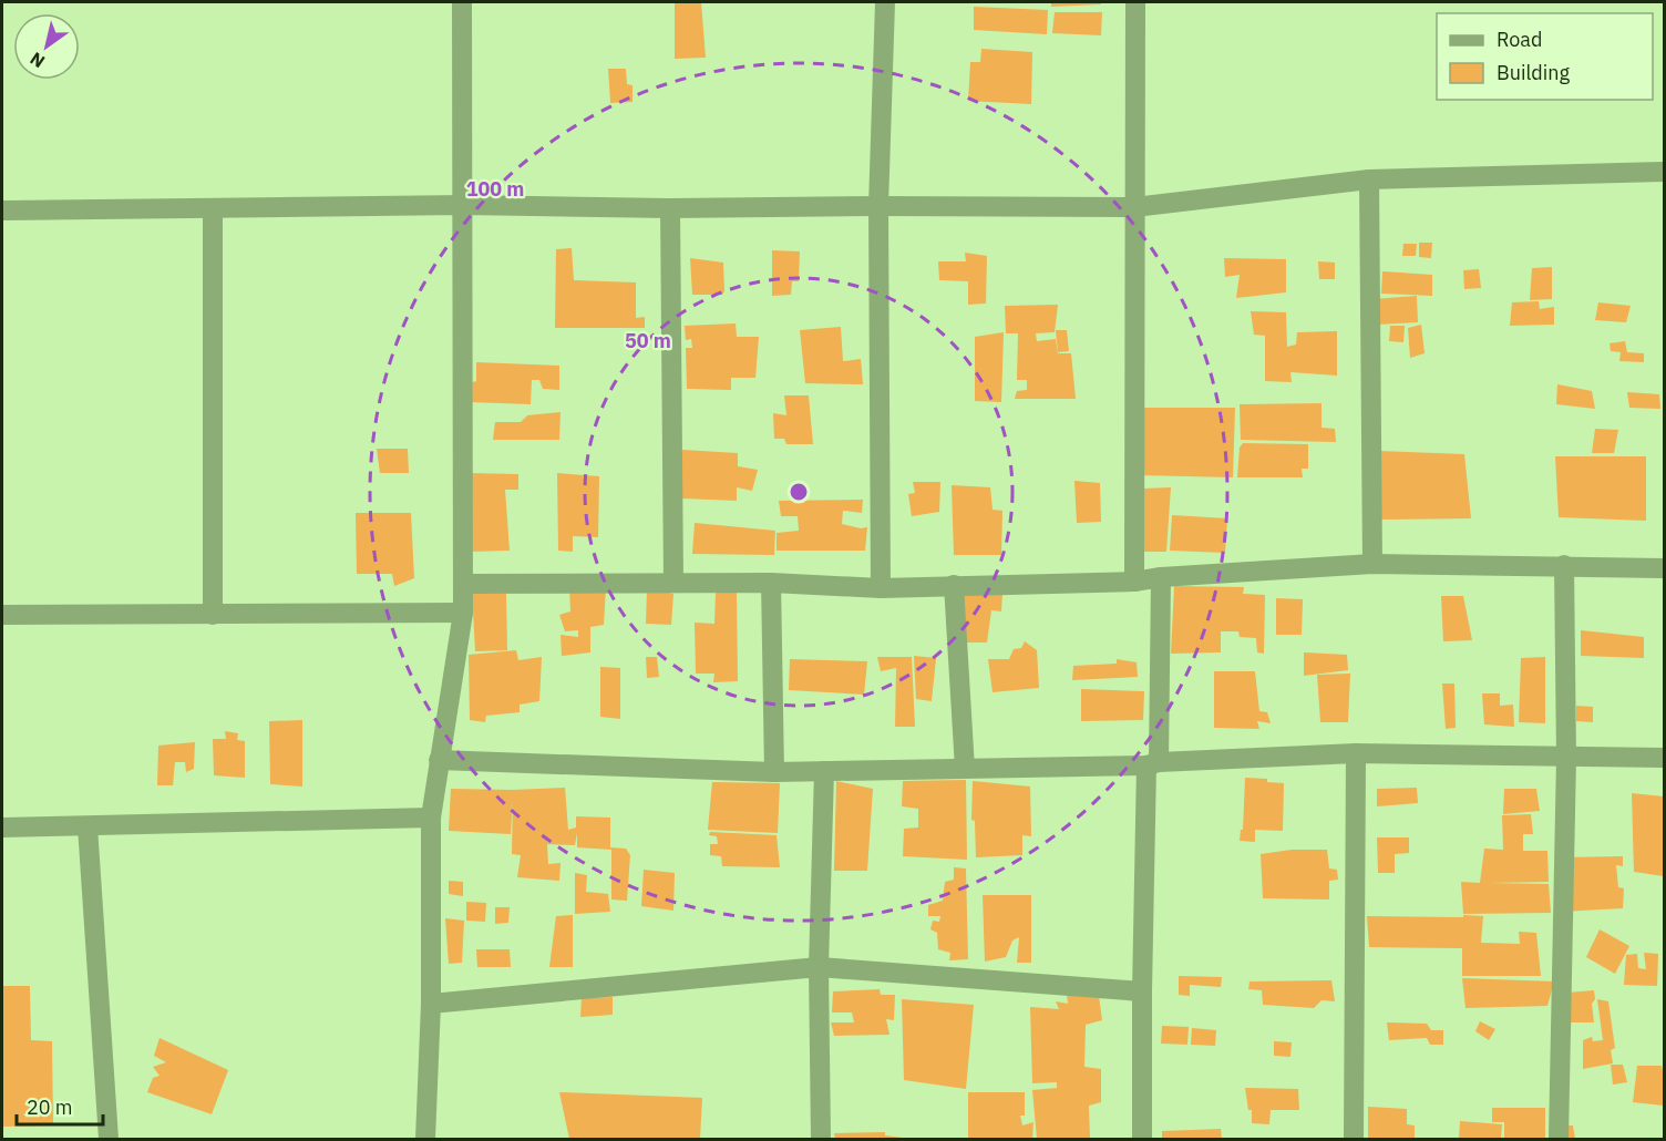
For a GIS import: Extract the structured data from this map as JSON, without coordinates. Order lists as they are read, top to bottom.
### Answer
{
  "legend": ["Road", "Building"],
  "scale_bar": "20 m",
  "north": "bottom left",
  "rings": ["100 m", "50 m"]
}
